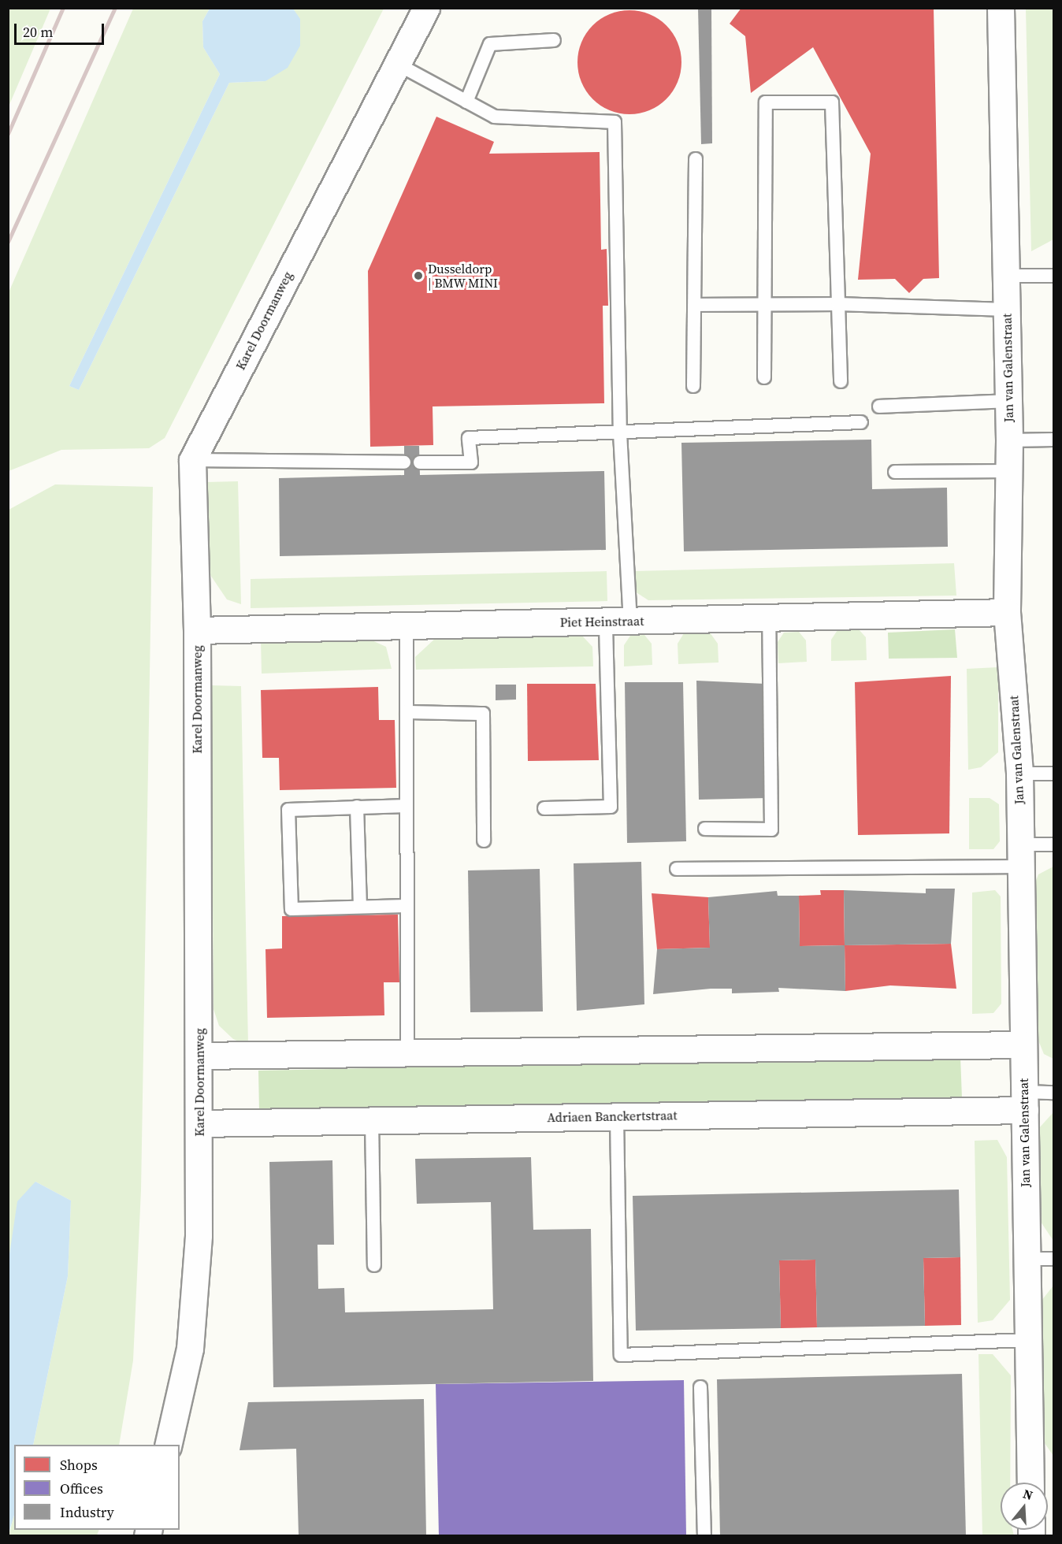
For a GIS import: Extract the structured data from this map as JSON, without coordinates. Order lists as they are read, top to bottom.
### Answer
{
  "streets": {
    "street": [
      "Karel Doormanweg",
      "Jan van Galenstraat",
      "Piet Heinstraat",
      "Adriaen Banckertstraat"
    ]
  },
  "crossings": [
    ["Karel Doormanweg", "Piet Heinstraat"],
    ["Karel Doormanweg", "Adriaen Banckertstraat"],
    ["Jan van Galenstraat", "Piet Heinstraat"],
    ["Jan van Galenstraat", "Adriaen Banckertstraat"]
  ],
  "places": ["Dusseldorp | BMW MINI"],
  "legend": ["Shops", "Offices", "Industry"],
  "scale_bar": "20 m",
  "north": "top"
}
